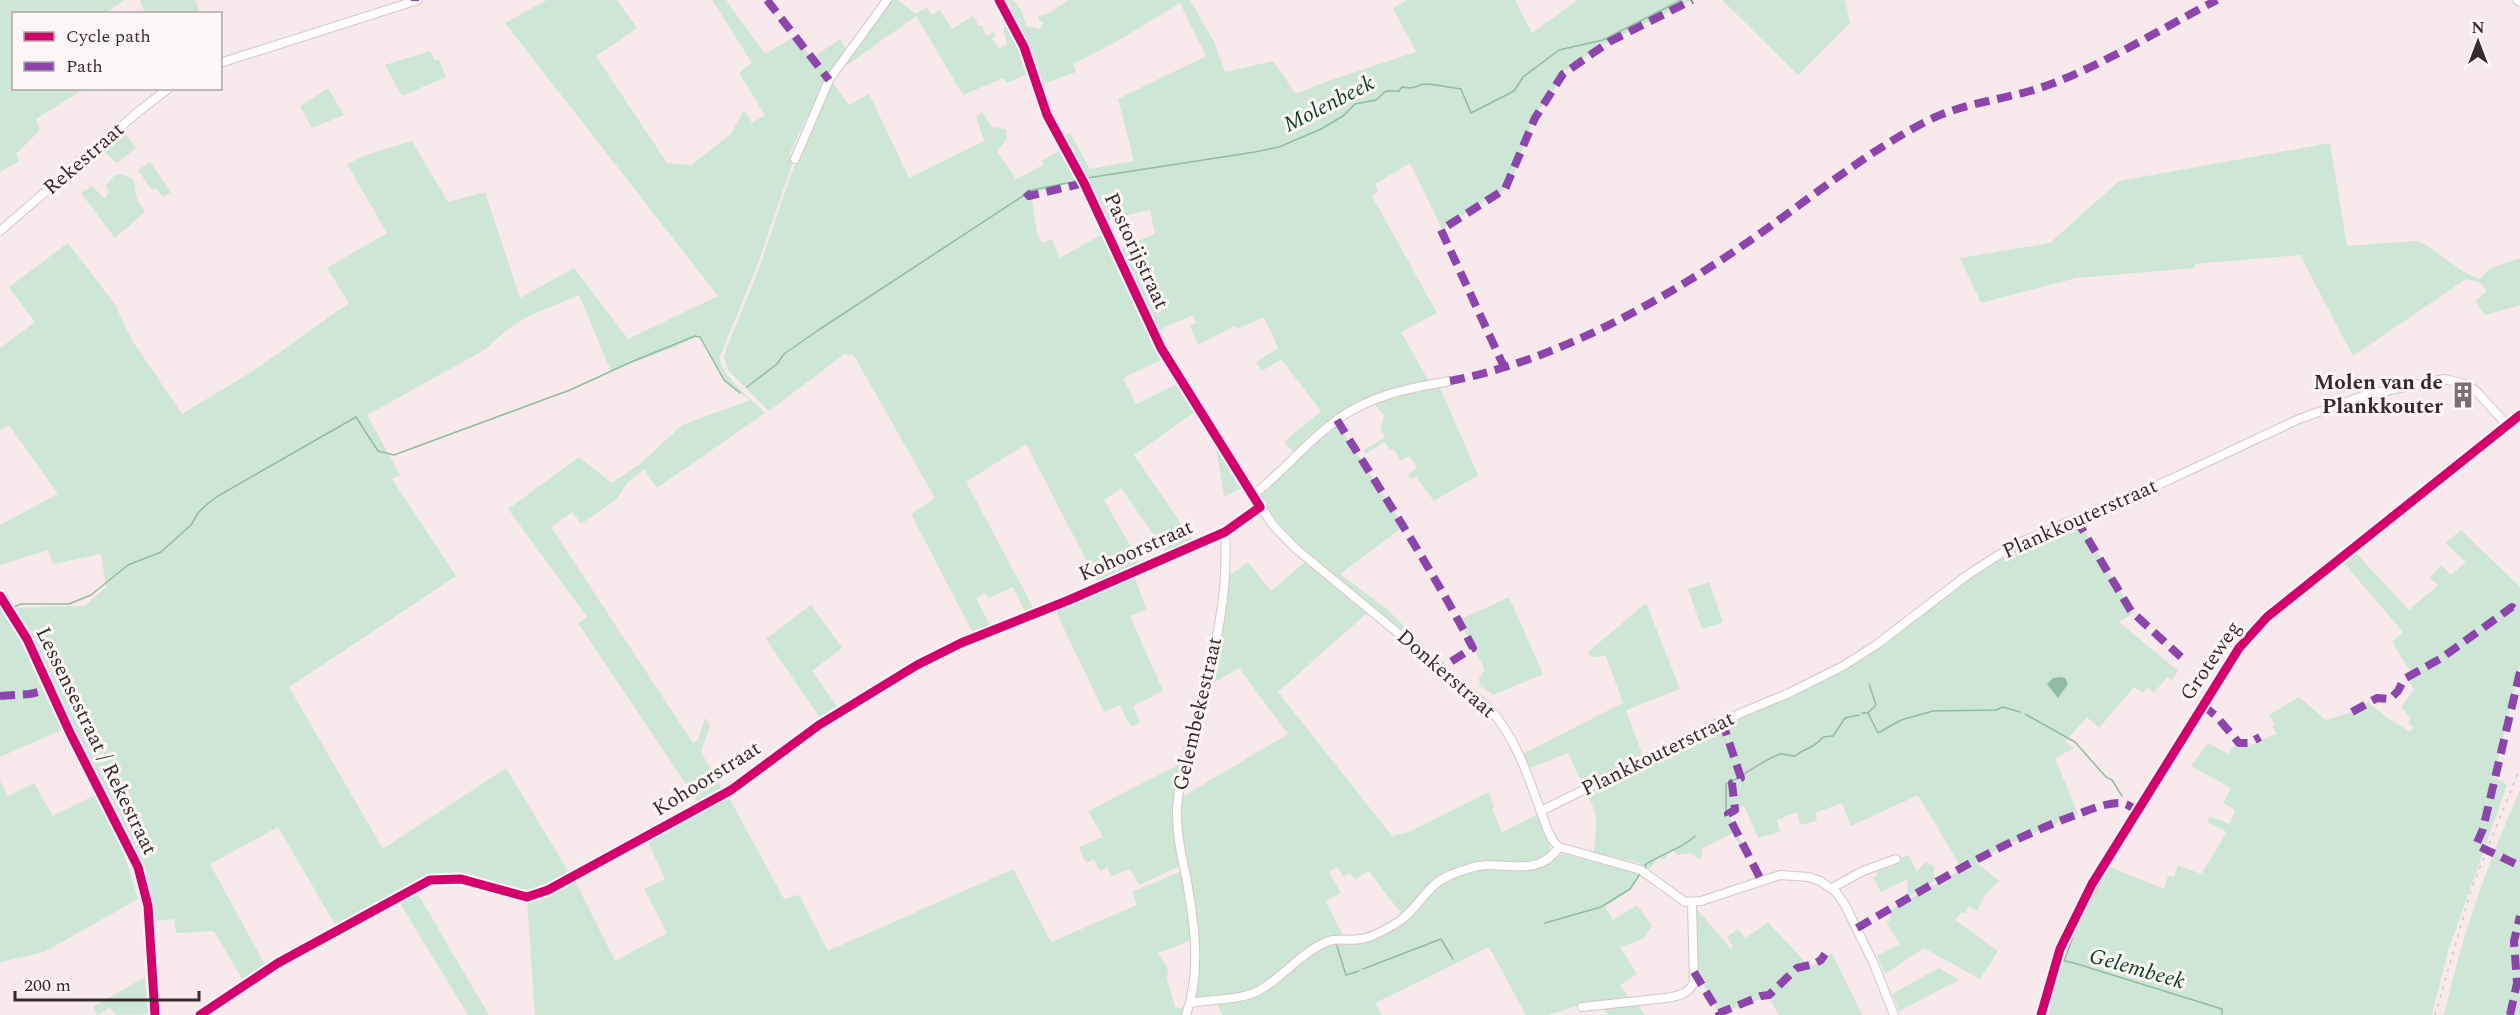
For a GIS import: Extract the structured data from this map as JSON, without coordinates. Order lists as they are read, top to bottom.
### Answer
{
  "streets": {
    "main road": ["Groteweg"],
    "street": [
      "Rekestraat",
      "Pastorijstraat",
      "Plankkouterstraat",
      "Kohoorstraat",
      "Donkerstraat",
      "Gelembekestraat",
      "Lessensestraat / Rekestraat"
    ]
  },
  "crossings": [
    ["Pastorijstraat", "Kohoorstraat"],
    ["Pastorijstraat", "Donkerstraat"],
    ["Plankkouterstraat", "Groteweg"],
    ["Plankkouterstraat", "Donkerstraat"],
    ["Kohoorstraat", "Donkerstraat"],
    ["Kohoorstraat", "Gelembekestraat"]
  ],
  "water": ["Molenbeek", "Gelembeek"],
  "places": {
    "building": ["Molen van de Plankkouter"]
  },
  "legend": ["Cycle path", "Path"],
  "scale_bar": "200 m",
  "north": "top"
}
